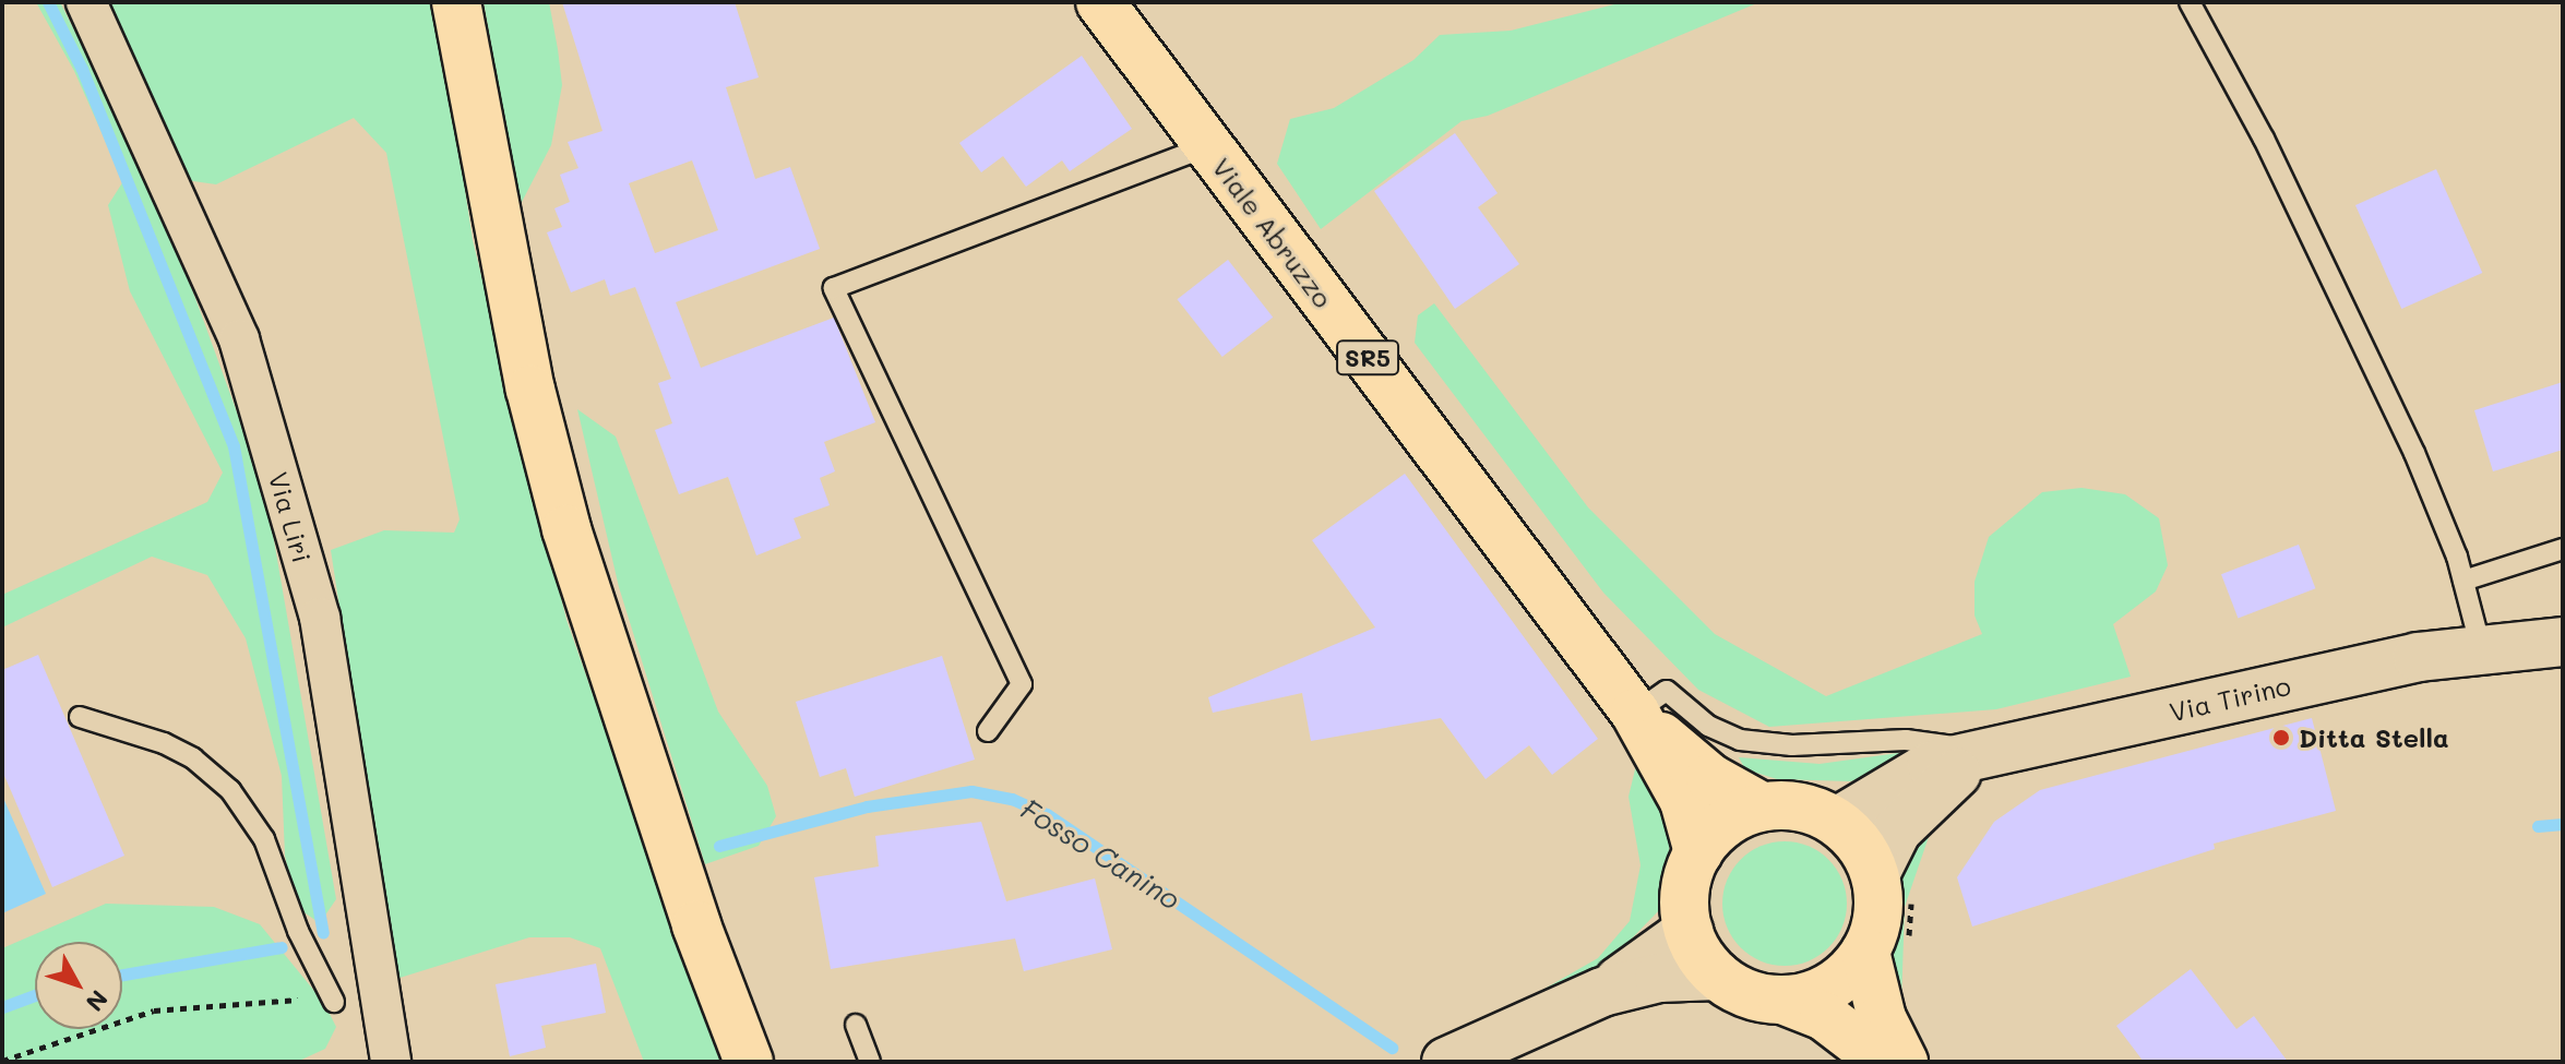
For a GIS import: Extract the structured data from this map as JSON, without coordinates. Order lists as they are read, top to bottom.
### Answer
{
  "streets": {
    "main road": ["Viale Abruzzo", "SR5", "Via Tirino"],
    "street": ["Via Liri"]
  },
  "crossings": [
    ["Viale Abruzzo", "SR5"],
    ["Viale Abruzzo", "Via Tirino"],
    ["SR5", "Via Tirino"]
  ],
  "water": ["Fosso Canino"],
  "places": ["Ditta Stella"],
  "north": "bottom right"
}
